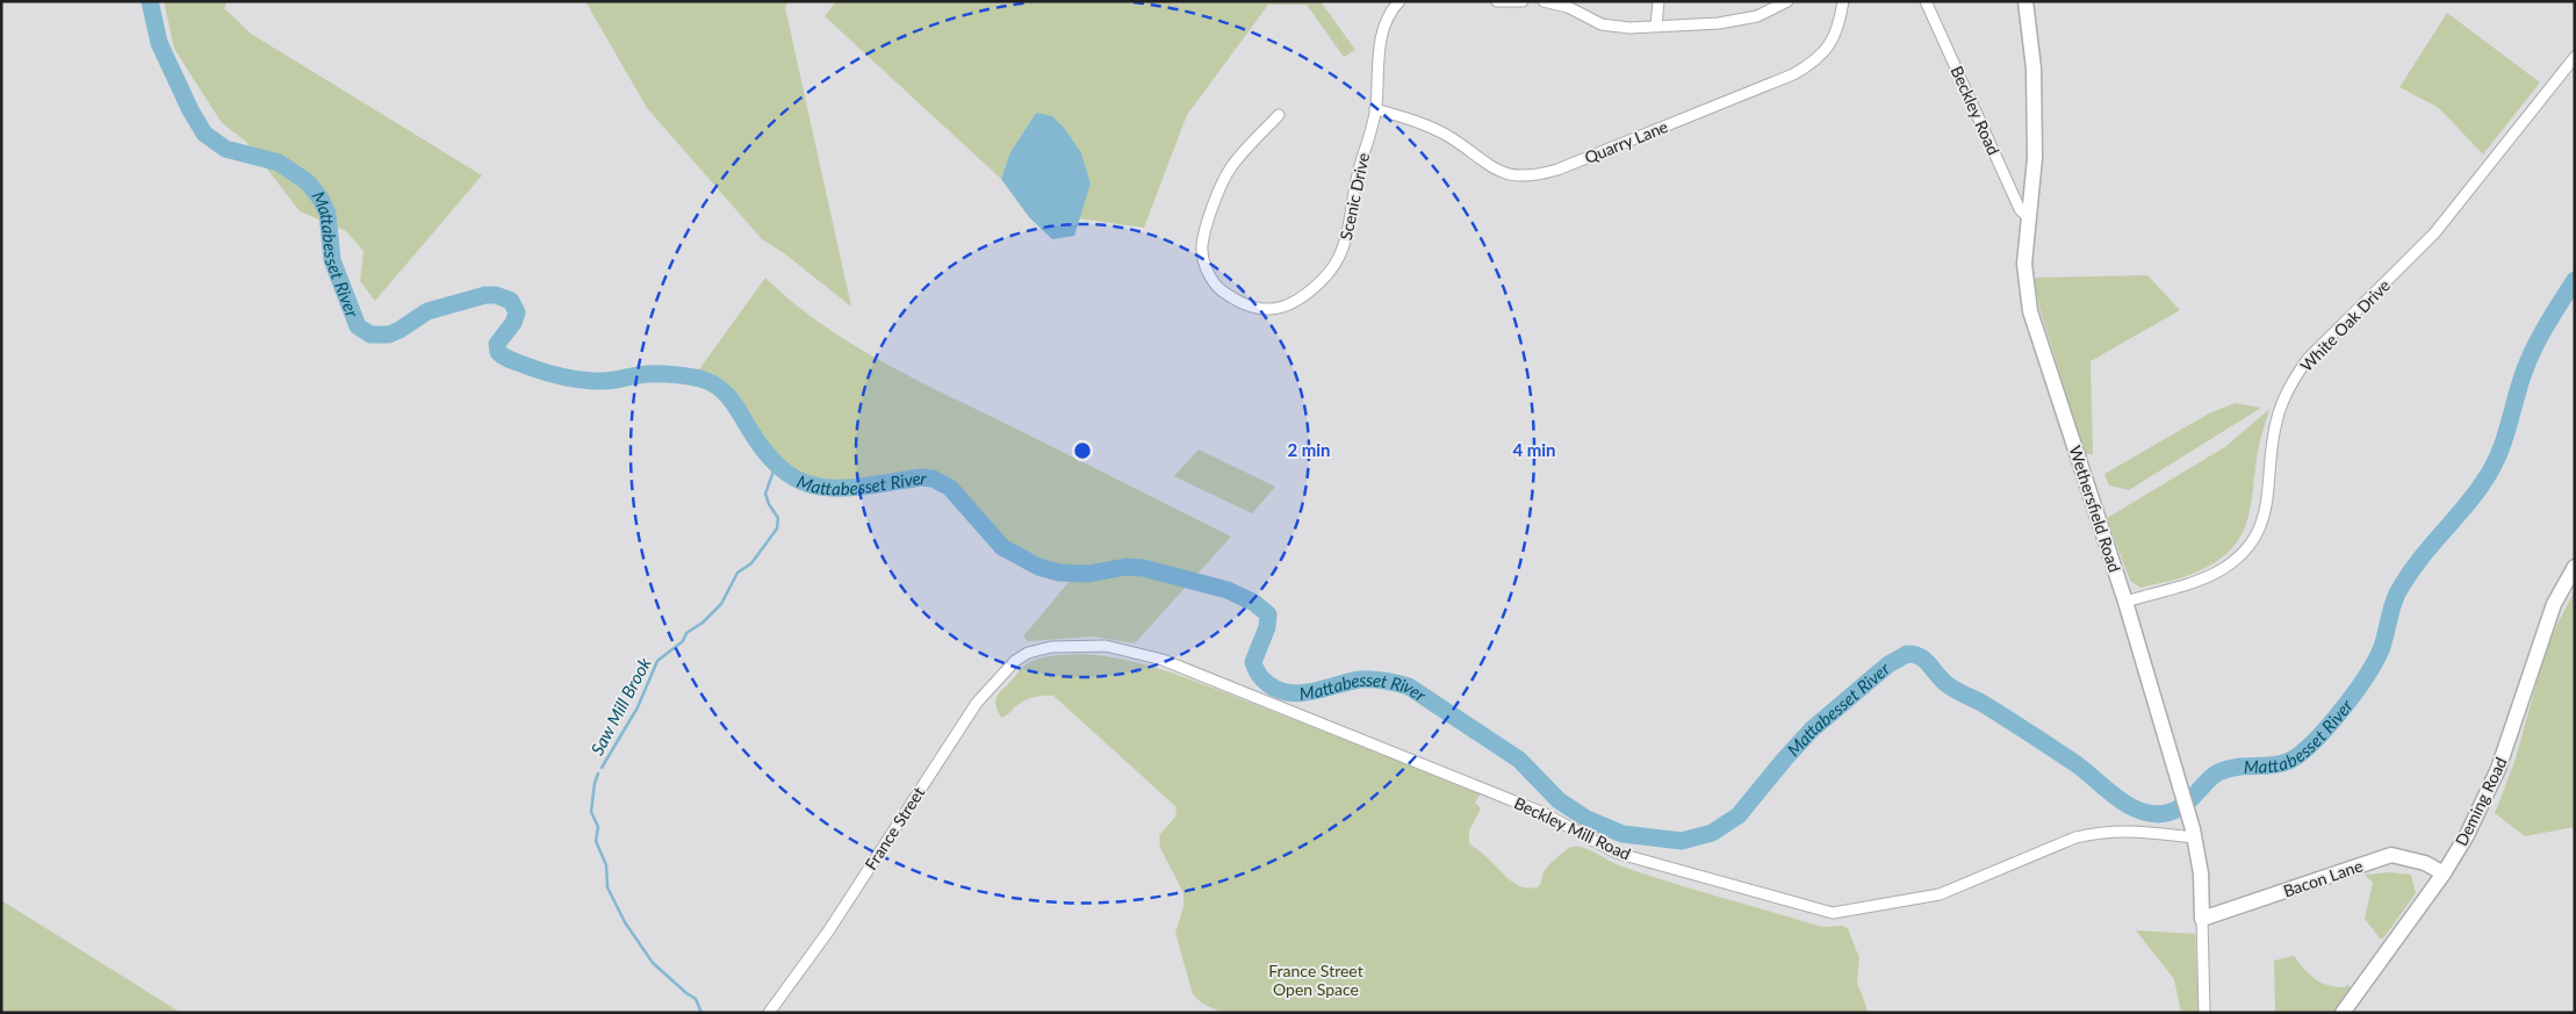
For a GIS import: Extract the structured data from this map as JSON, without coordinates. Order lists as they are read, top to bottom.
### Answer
{
  "streets": {
    "street": [
      "Beckley Road",
      "Quarry Lane",
      "Scenic Drive",
      "White Oak Drive",
      "Wethersfield Road",
      "Deming Road",
      "France Street",
      "Beckley Mill Road",
      "Bacon Lane"
    ]
  },
  "crossings": [
    ["Beckley Road", "Wethersfield Road"],
    ["Quarry Lane", "Scenic Drive"],
    ["White Oak Drive", "Wethersfield Road"],
    ["Wethersfield Road", "Beckley Mill Road"],
    ["Wethersfield Road", "Bacon Lane"],
    ["Deming Road", "Bacon Lane"],
    ["France Street", "Beckley Mill Road"]
  ],
  "water": ["Mattabesset River", "Saw Mill Brook"],
  "parks": ["France Street Open Space"],
  "rings": ["2 min", "4 min"]
}
